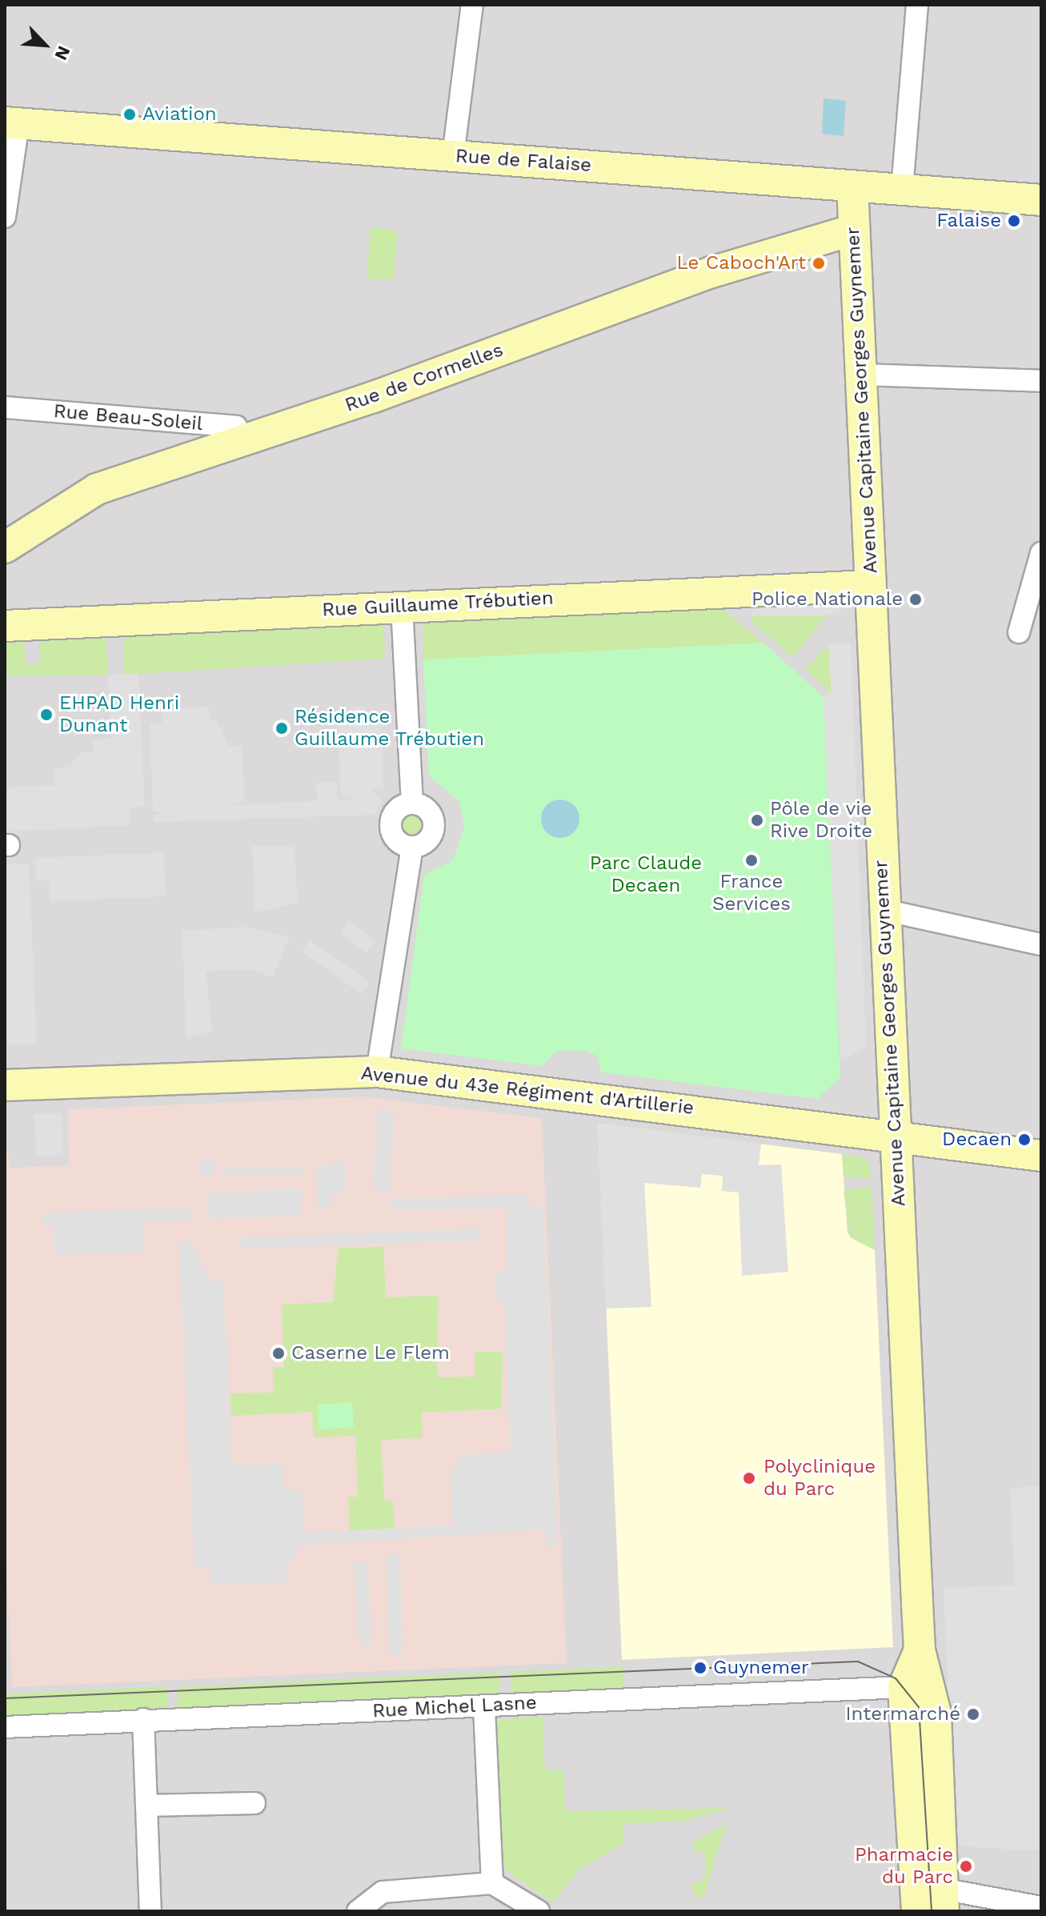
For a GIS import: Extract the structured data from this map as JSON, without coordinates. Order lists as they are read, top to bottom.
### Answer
{
  "streets": {
    "street": [
      "Rue de Falaise",
      "Rue de Cormelles",
      "Avenue Capitaine Georges Guynemer",
      "Rue Beau-Soleil",
      "Rue Guillaume Trébutien",
      "Avenue du 43e Régiment d'Artillerie",
      "Rue Michel Lasne"
    ]
  },
  "crossings": [
    ["Rue de Falaise", "Avenue Capitaine Georges Guynemer"],
    ["Rue de Cormelles", "Avenue Capitaine Georges Guynemer"],
    ["Rue de Cormelles", "Rue Beau-Soleil"],
    ["Avenue Capitaine Georges Guynemer", "Rue Guillaume Trébutien"],
    ["Avenue Capitaine Georges Guynemer", "Avenue du 43e Régiment d'Artillerie"],
    ["Avenue Capitaine Georges Guynemer", "Rue Michel Lasne"]
  ],
  "parks": ["Parc Claude Decaen"],
  "places": [
    "Aviation",
    "Falaise",
    "Le Caboch'Art",
    "Police Nationale",
    "EHPAD Henri Dunant",
    "Résidence Guillaume Trébutien",
    "Pôle de vie Rive Droite",
    "France Services",
    "Decaen",
    "Caserne Le Flem",
    "Polyclinique du Parc",
    "Guynemer",
    "Intermarché",
    "Pharmacie du Parc"
  ],
  "north": "bottom right"
}
